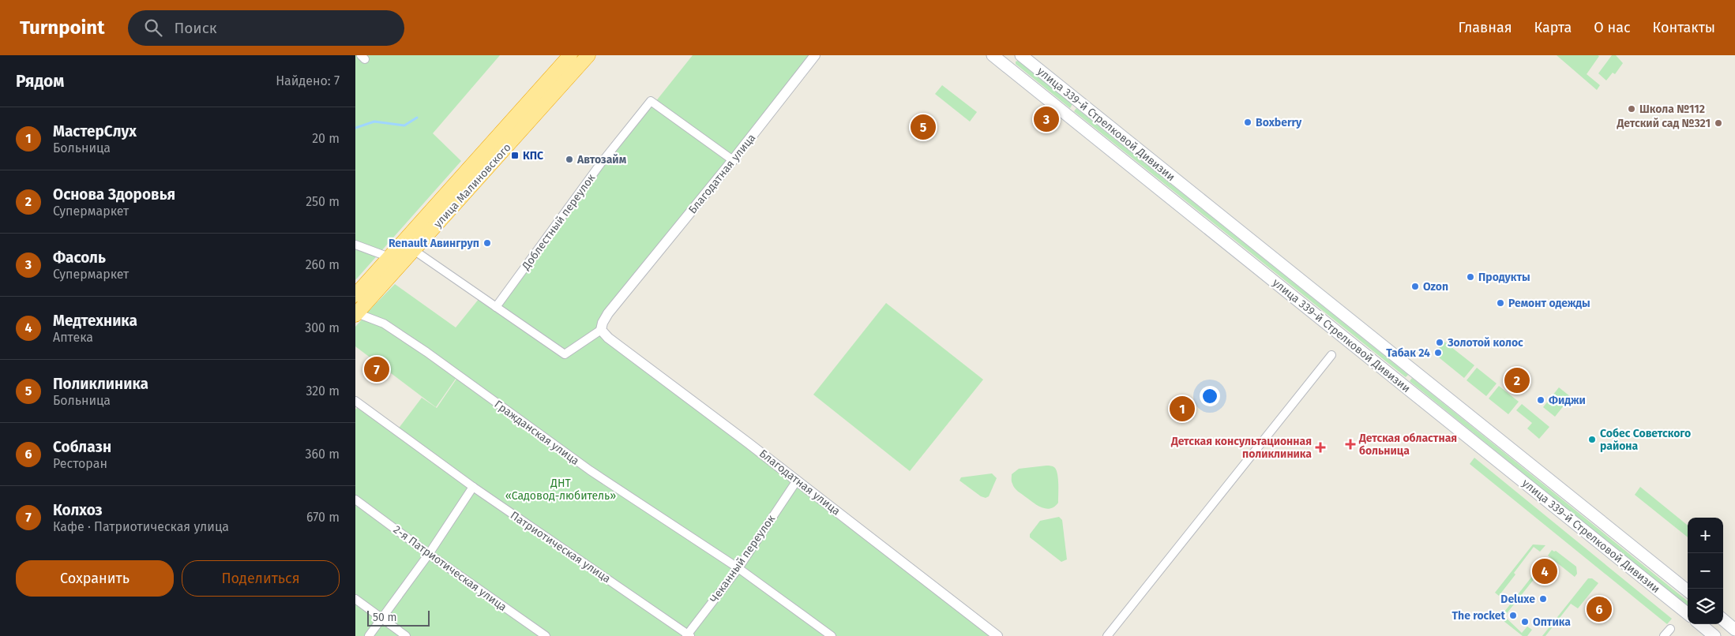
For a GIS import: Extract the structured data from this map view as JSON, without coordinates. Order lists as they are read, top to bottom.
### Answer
{
  "streets": {
    "highway": ["улица Малиновского"],
    "main road": ["улица 339-й Стрелковой Дивизии"],
    "street": [
      "Благодатная улица",
      "Доблестный переулок",
      "Гражданская улица",
      "Патриотическая улица",
      "Чеканный переулок",
      "2-я Патриотическая улица"
    ]
  },
  "crossings": [
    ["Благодатная улица", "Доблестный переулок"],
    ["Благодатная улица", "Чеканный переулок"],
    ["улица Малиновского", "Гражданская улица"],
    ["Гражданская улица", "Чеканный переулок"],
    ["Патриотическая улица", "Чеканный переулок"]
  ],
  "parks": ["ДНТ «Садовод-любитель»"],
  "places": {
    "other": [
      "Школа №112",
      "Boxberry",
      "Детский сад №321",
      "Автозайм",
      "Renault Авингруп",
      "Продукты",
      "Ozon",
      "Ремонт одежды",
      "Золотой колос",
      "Табак 24",
      "Фиджи",
      "Собес Советского района",
      "Deluxe",
      "The rocket",
      "Оптика"
    ],
    "transit": ["КПС"],
    "health": ["Детская областная больница", "Детская консультационная поликлиника"]
  },
  "scale_bar": "50 m",
  "page": {
    "header": "Turnpoint",
    "search": "Поиск",
    "nav": [
      "Главная",
      "Карта",
      "О нас",
      "Контакты"
    ],
    "heading": ["Рядом", "Найдено: 7"],
    "pins": [
      "3",
      "5",
      "7",
      "2",
      "1",
      "4",
      "6"
    ],
    "list": [
      {
        "mark": "1",
        "name": "МастерСлух",
        "note": "Больница",
        "value": "20 m"
      },
      {
        "mark": "2",
        "name": "Основа Здоровья",
        "note": "Супермаркет",
        "value": "250 m"
      },
      {
        "mark": "3",
        "name": "Фасоль",
        "note": "Супермаркет",
        "value": "260 m"
      },
      {
        "mark": "4",
        "name": "Медтехника",
        "note": "Аптека",
        "value": "300 m"
      },
      {
        "mark": "5",
        "name": "Поликлиника",
        "note": "Больница",
        "value": "320 m"
      },
      {
        "mark": "6",
        "name": "Соблазн",
        "note": "Ресторан",
        "value": "360 m"
      },
      {
        "mark": "7",
        "name": "Колхоз",
        "note": "Кафе · Патриотическая улица",
        "value": "670 m"
      }
    ],
    "map_buttons": ["+", "−"],
    "buttons": ["Сохранить", "Поделиться"],
    "scale": "50 m"
  }
}
